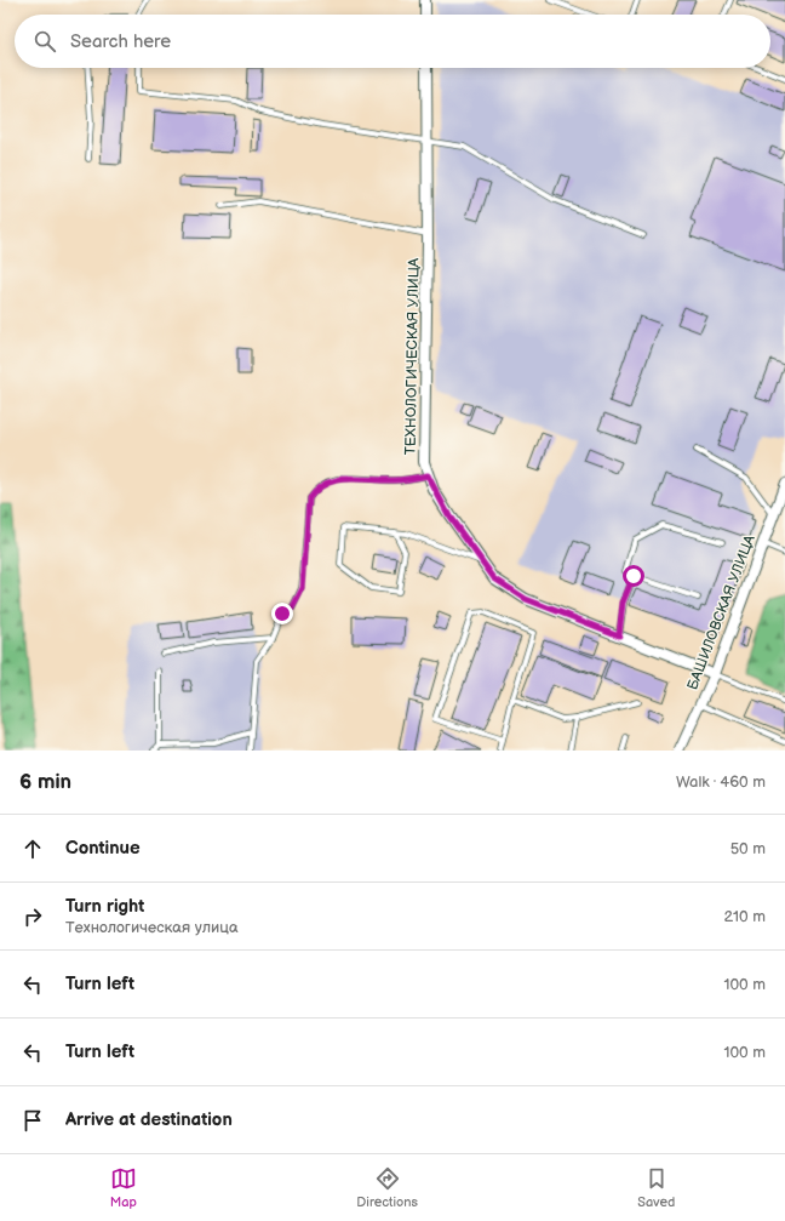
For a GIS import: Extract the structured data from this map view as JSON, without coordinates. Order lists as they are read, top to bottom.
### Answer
{
  "streets": {
    "street": ["ТЕХНОЛОГИЧЕСКАЯ УЛИЦА", "БАШИЛОВСКАЯ УЛИЦА"]
  },
  "crossings": [
    ["ТЕХНОЛОГИЧЕСКАЯ УЛИЦА", "БАШИЛОВСКАЯ УЛИЦА"]
  ],
  "page": {
    "search": "Search here",
    "heading": ["6 min", "Walk · 460 m"],
    "list": [
      ["Continue", "50 m"],
      ["Turn right", "Технологическая улица", "210 m"],
      ["Turn left", "100 m"],
      ["Turn left", "100 m"],
      "Arrive at destination"
    ],
    "nav": ["Map", "Directions", "Saved"]
  }
}
